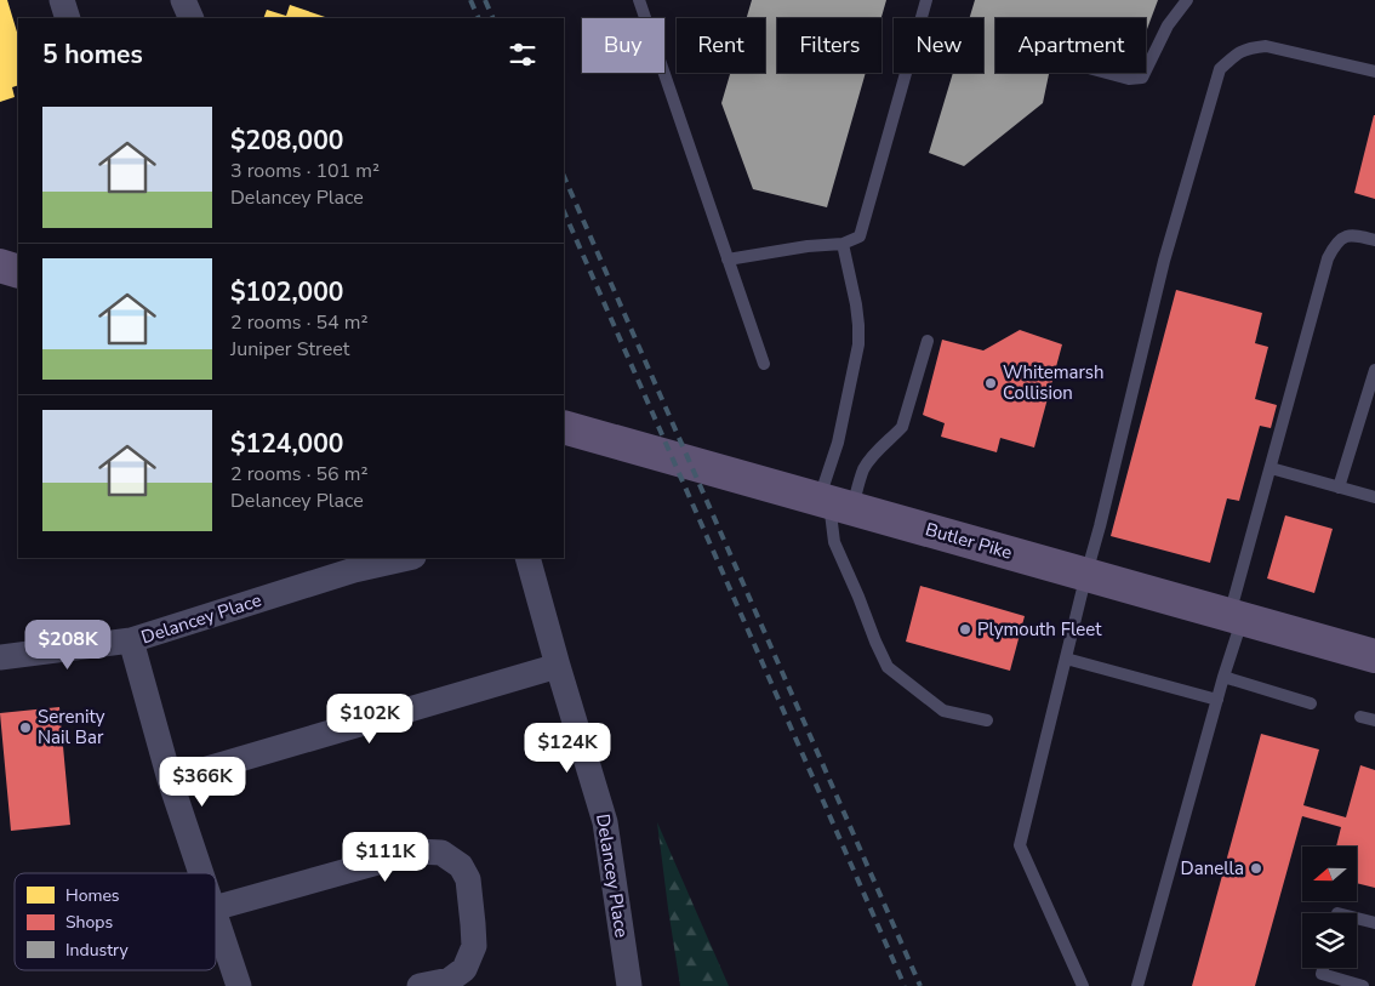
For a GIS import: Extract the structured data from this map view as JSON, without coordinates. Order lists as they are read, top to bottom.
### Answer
{
  "streets": {
    "main road": ["Butler Pike"],
    "street": ["Delancey Place"]
  },
  "places": [
    "Whitemarsh Collision",
    "Plymouth Fleet",
    "Serenity Nail Bar",
    "Danella"
  ],
  "legend": ["Homes", "Shops", "Industry"],
  "north": "left",
  "page": {
    "chip": [
      "Buy",
      "Rent",
      "Filters",
      "New",
      "Apartment"
    ],
    "heading": "5 homes",
    "list": [
      {
        "name": "$208,000",
        "note": "3 rooms · 101 m² · Delancey Place"
      },
      {
        "name": "$102,000",
        "note": "2 rooms · 54 m² · Juniper Street"
      },
      {
        "name": "$124,000",
        "note": "2 rooms · 56 m² · Delancey Place"
      }
    ],
    "price": [
      "$208K",
      "$102K",
      "$124K",
      "$366K",
      "$111K"
    ]
  }
}
